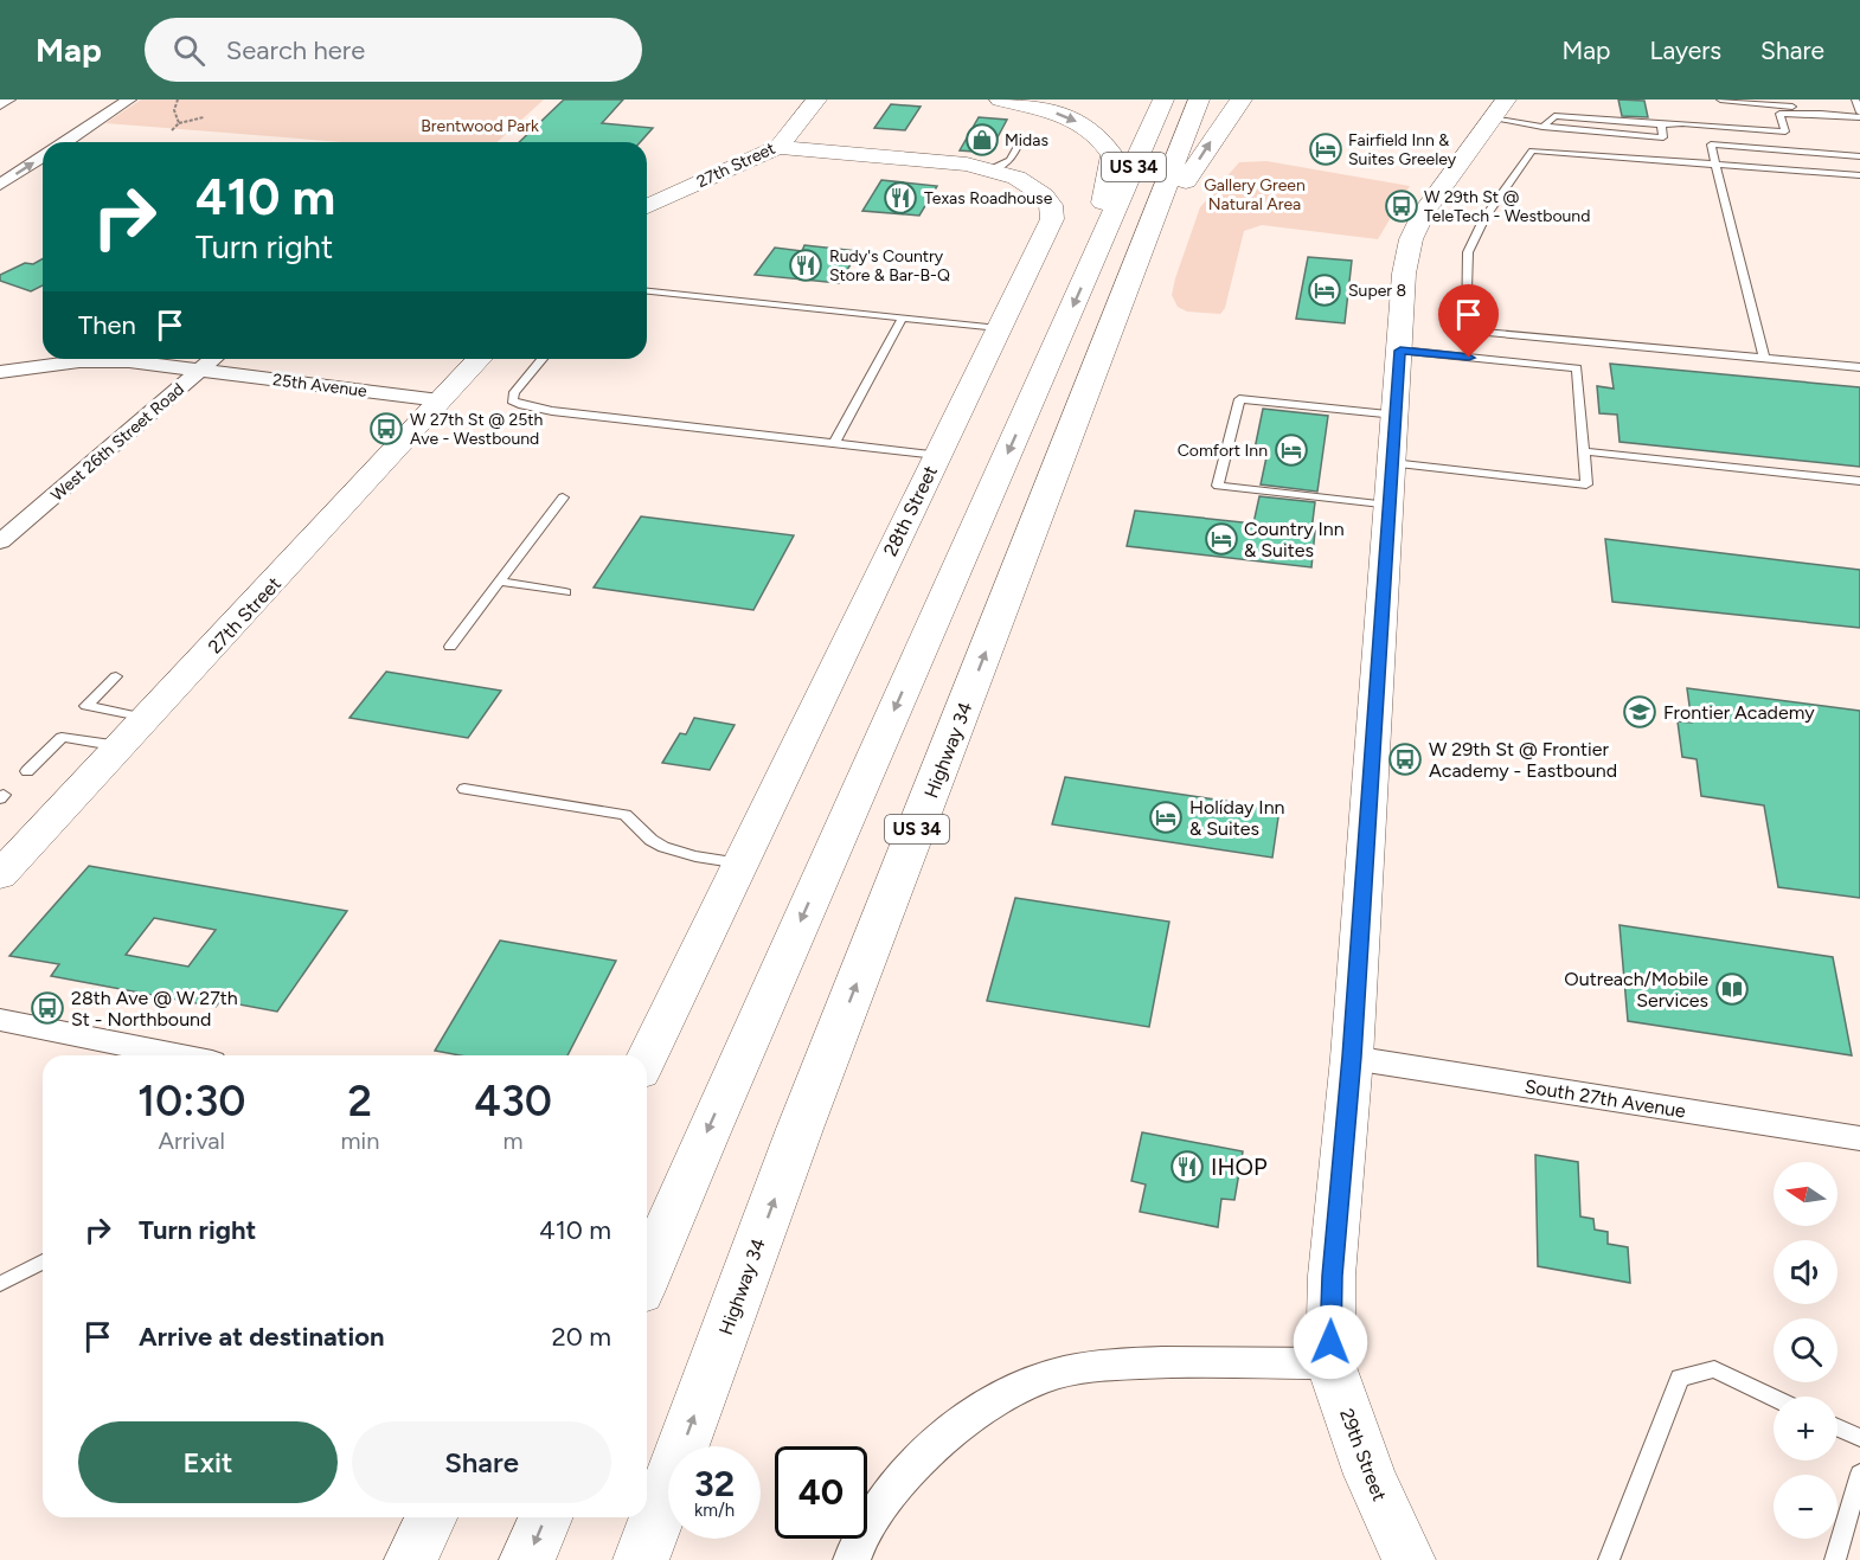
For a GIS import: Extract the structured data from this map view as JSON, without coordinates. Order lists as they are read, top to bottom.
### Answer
{
  "streets": {
    "highway": ["US 34", "Highway 34"],
    "street": [
      "27th Street",
      "25th Avenue",
      "West 26th Street Road",
      "28th Street",
      "South 27th Avenue",
      "29th Street"
    ]
  },
  "crossings": [
    ["27th Street", "25th Avenue"],
    ["27th Street", "28th Street"],
    ["25th Avenue", "West 26th Street Road"],
    ["South 27th Avenue", "29th Street"]
  ],
  "parks": ["Brentwood Park", "Gallery Green Natural Area"],
  "places": {
    "shop": ["Midas"],
    "hotel": [
      "Fairfield Inn & Suites Greeley",
      "Super 8",
      "Comfort Inn",
      "Country Inn & Suites",
      "Holiday Inn & Suites"
    ],
    "restaurant": ["Texas Roadhouse", "Rudy's Country Store & Bar-B-Q", "IHOP"],
    "bus stop": [
      "W 29th St @ TeleTech - Westbound",
      "W 27th St @ 25th Ave - Westbound",
      "W 29th St @ Frontier Academy - Eastbound",
      "28th Ave @ W 27th St - Northbound"
    ],
    "school or university": ["Frontier Academy"],
    "library": ["Outreach/Mobile Services"]
  },
  "north": "left",
  "page": {
    "header": "Map",
    "search": "Search here",
    "nav": ["Map", "Layers", "Share"],
    "turn": ["410 m", "Turn right"],
    "then": "Then",
    "eta": [
      "10:30",
      "Arrival",
      "2",
      "min",
      "430",
      "m"
    ],
    "map_buttons": ["+", "−"],
    "list": [
      {
        "name": "Turn right",
        "value": "410 m"
      },
      {
        "name": "Arrive at destination",
        "value": "20 m"
      }
    ],
    "buttons": ["Exit", "Share"],
    "speed": "32 km/h",
    "limit": "40"
  }
}
